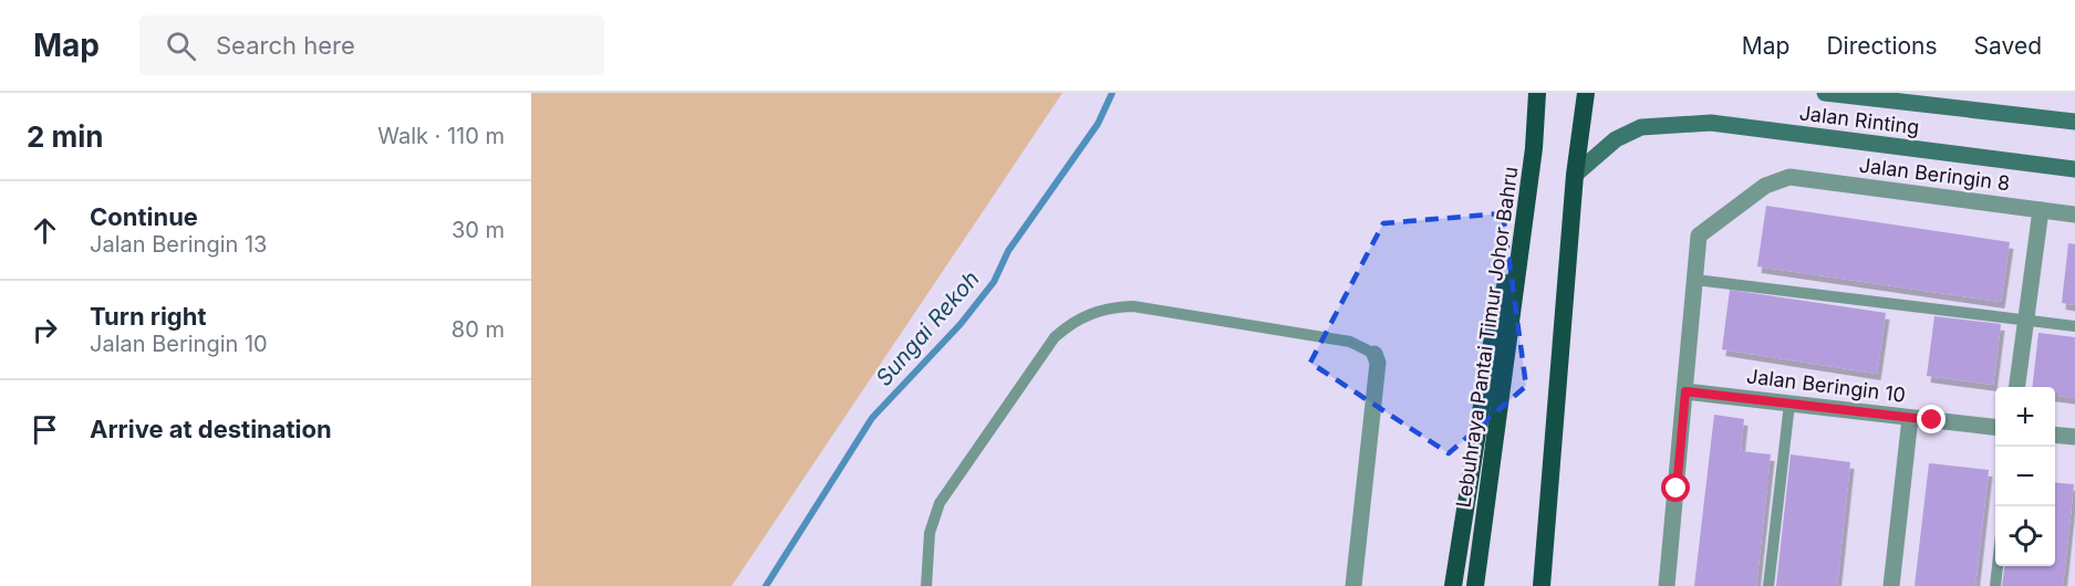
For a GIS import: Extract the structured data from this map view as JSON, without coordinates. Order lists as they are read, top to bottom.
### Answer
{
  "streets": {
    "highway": ["Lebuhraya Pantai Timur Johor Bahru"],
    "main road": ["Jalan Rinting"],
    "street": ["Jalan Beringin 8", "Jalan Beringin 10"]
  },
  "water": ["Sungai Rekoh"],
  "page": {
    "header": "Map",
    "search": "Search here",
    "nav": ["Map", "Directions", "Saved"],
    "heading": ["2 min", "Walk · 110 m"],
    "list": [
      ["Continue", "Jalan Beringin 13", "30 m"],
      ["Turn right", "Jalan Beringin 10", "80 m"],
      "Arrive at destination"
    ],
    "map_buttons": ["+", "−"]
  }
}
